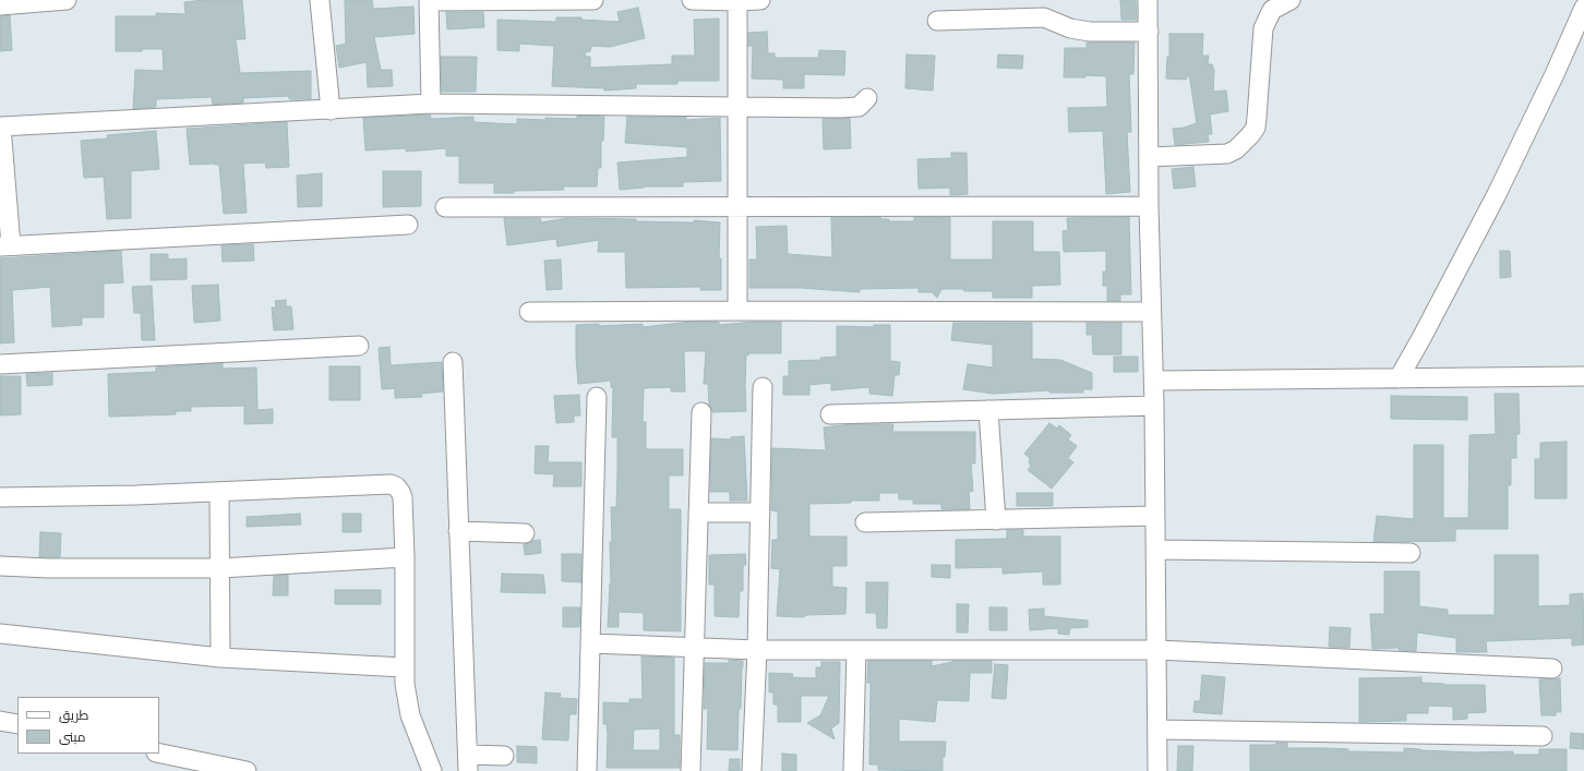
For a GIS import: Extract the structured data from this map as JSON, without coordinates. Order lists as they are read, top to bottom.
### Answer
{
  "legend": ["طريق", "مبنى"]
}
